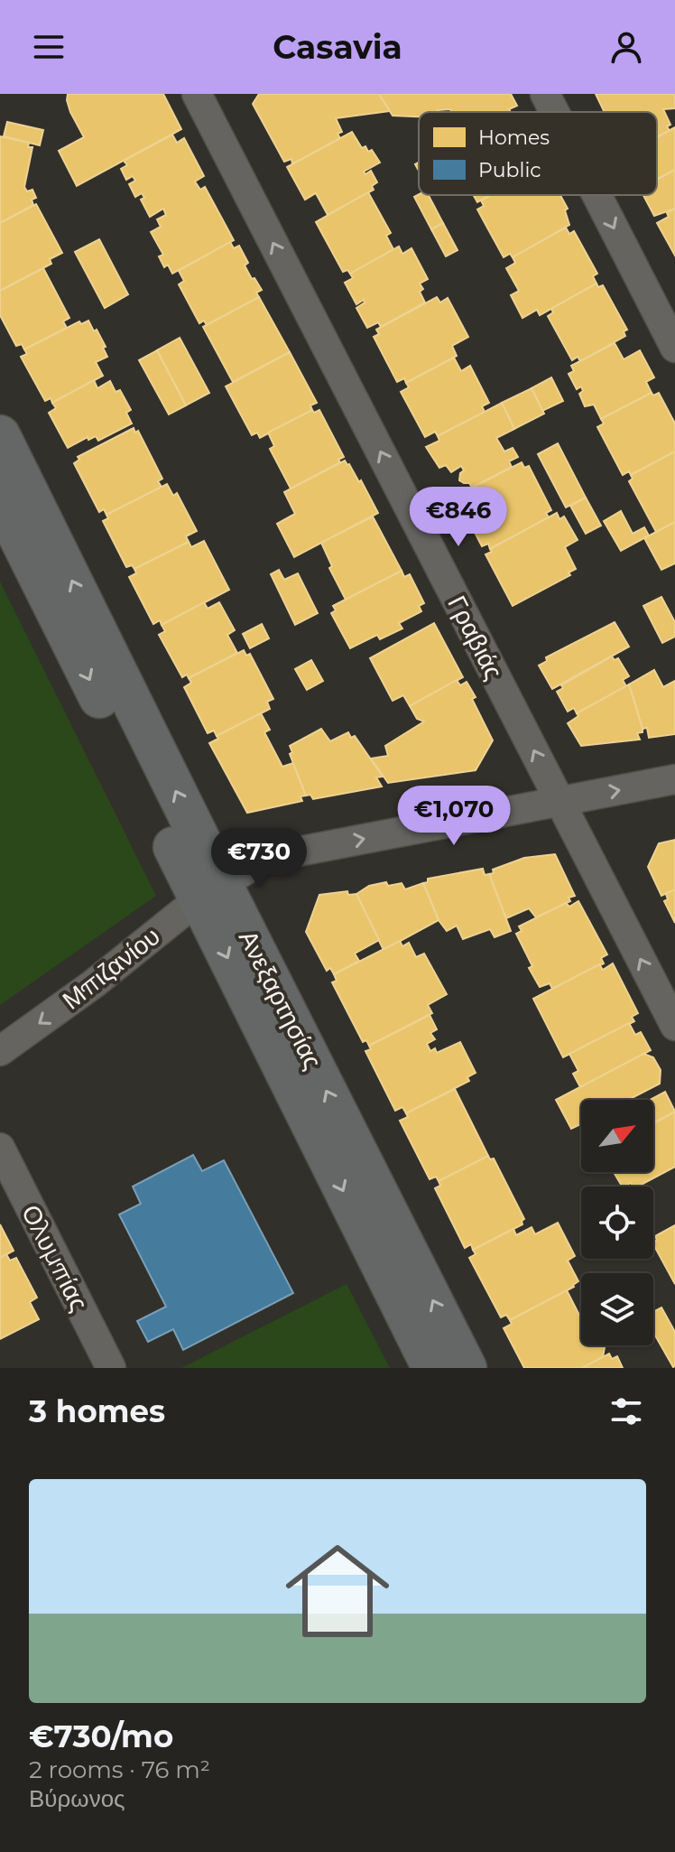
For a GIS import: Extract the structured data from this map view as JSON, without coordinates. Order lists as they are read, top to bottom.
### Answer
{
  "streets": {
    "main road": ["Ανεξαρτησίας"],
    "street": ["Γραβιάς", "Μπιζανίου", "Ολυμπίας"]
  },
  "crossings": [
    ["Γραβιάς", "Μπιζανίου"],
    ["Μπιζανίου", "Ανεξαρτησίας"]
  ],
  "one_way": ["Γραβιάς"],
  "legend": ["Homes", "Public"],
  "north": "top right",
  "page": {
    "header": "Casavia",
    "price": ["€846", "€1,070", "€730"],
    "heading": "3 homes",
    "list": [
      {
        "name": "€730/mo",
        "note": "2 rooms · 76 m² · Βύρωνος"
      }
    ]
  }
}
